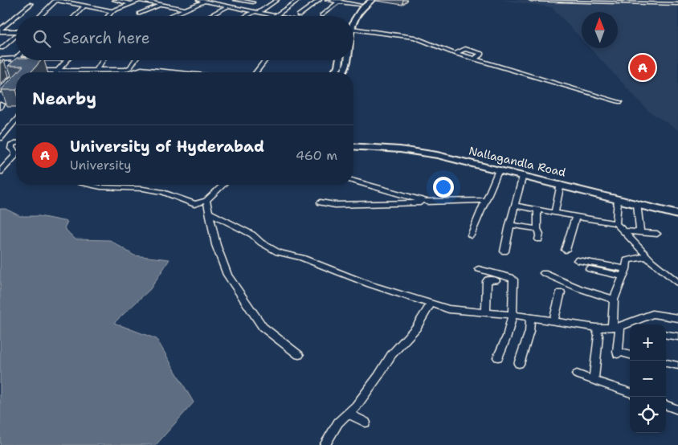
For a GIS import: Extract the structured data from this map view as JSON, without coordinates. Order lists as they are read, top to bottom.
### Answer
{
  "streets": {
    "main road": ["Nallagandla Road"]
  },
  "north": "top",
  "page": {
    "search": "Search here",
    "pins": "A",
    "heading": "Nearby",
    "list": [
      {
        "mark": "A",
        "name": "University of Hyderabad",
        "note": "University",
        "value": "460 m"
      }
    ],
    "map_buttons": ["+", "−"]
  }
}
